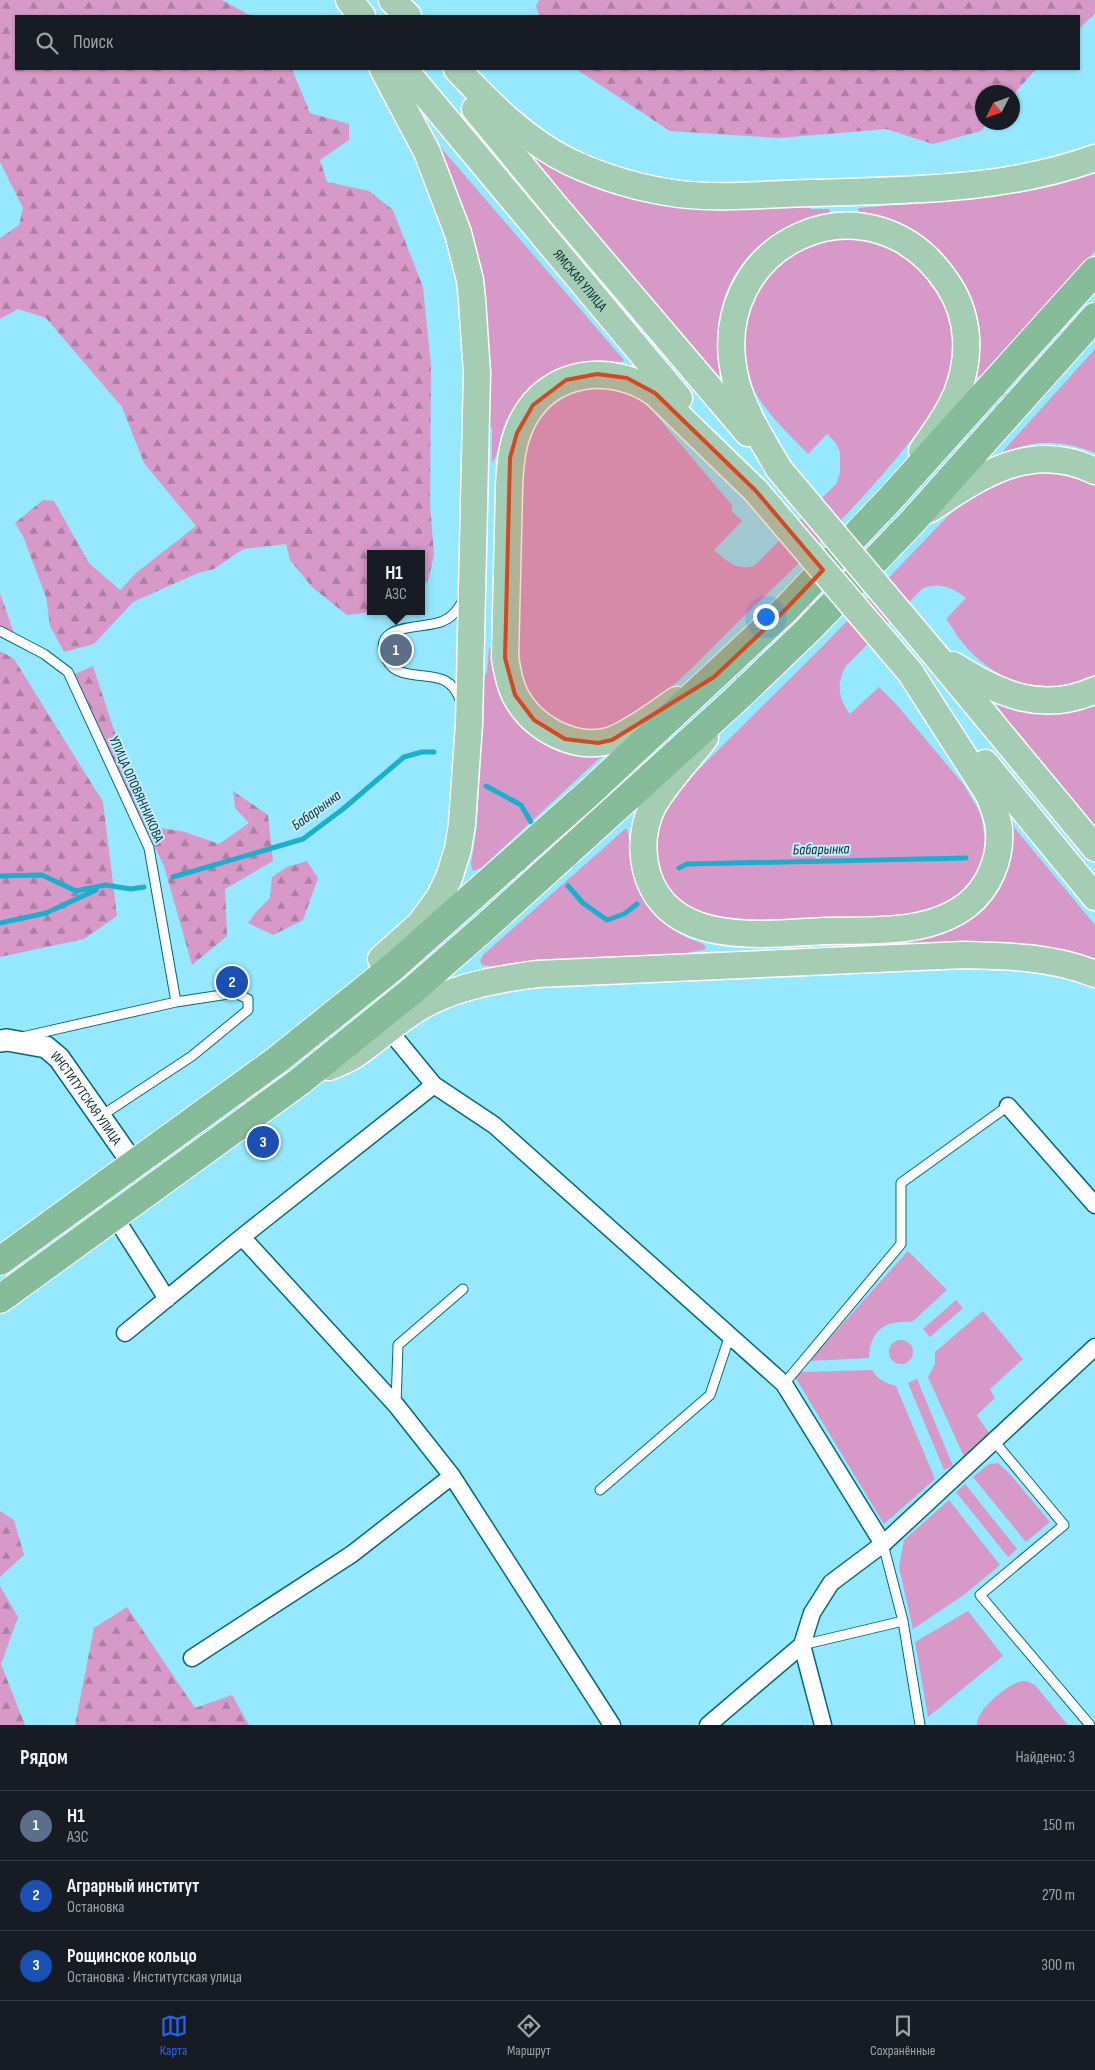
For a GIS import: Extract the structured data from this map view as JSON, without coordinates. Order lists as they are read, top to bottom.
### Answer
{
  "streets": {
    "main road": ["ЯМСКАЯ УЛИЦА"],
    "street": ["ИНСТИТУТСКАЯ УЛИЦА"],
    "lane": ["УЛИЦА ОЛОВЯННИКОВА"]
  },
  "water": ["Бабарынка"],
  "north": "bottom left",
  "page": {
    "search": "Поиск",
    "popup": ["Н1", "АЗС"],
    "pins": ["1", "2", "3"],
    "heading": ["Рядом", "Найдено: 3"],
    "list": [
      {
        "mark": "1",
        "name": "Н1",
        "note": "АЗС",
        "value": "150 m"
      },
      {
        "mark": "2",
        "name": "Аграрный институт",
        "note": "Остановка",
        "value": "270 m"
      },
      {
        "mark": "3",
        "name": "Рощинское кольцо",
        "note": "Остановка · Институтская улица",
        "value": "300 m"
      }
    ],
    "nav": ["Карта", "Маршрут", "Сохранённые"]
  }
}
